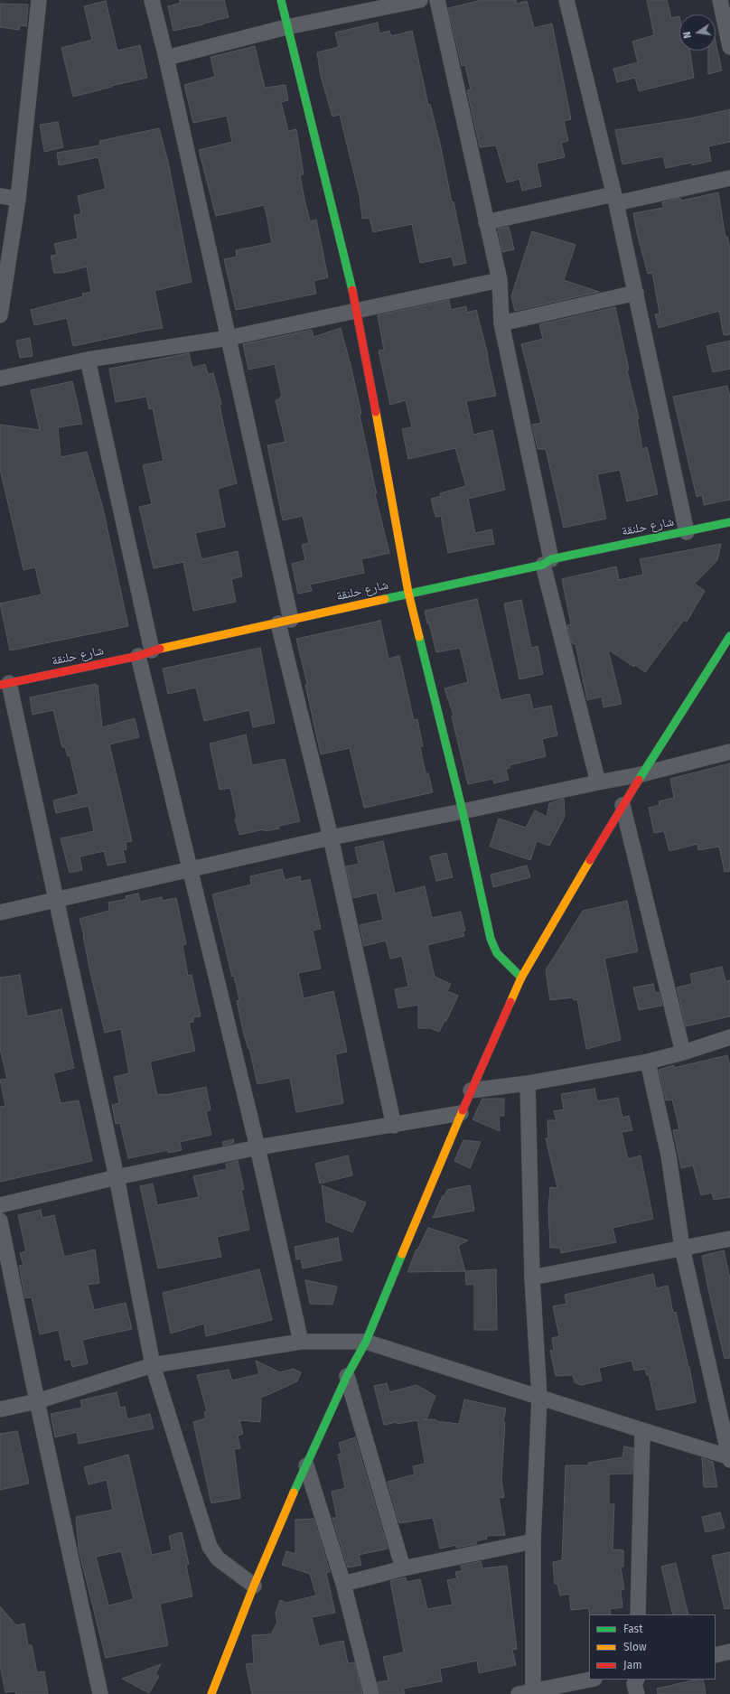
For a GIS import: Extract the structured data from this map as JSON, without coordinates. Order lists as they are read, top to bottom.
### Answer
{
  "streets": {
    "street": ["شارع حلنقة"]
  },
  "legend": ["Fast", "Slow", "Jam"],
  "north": "left"
}
